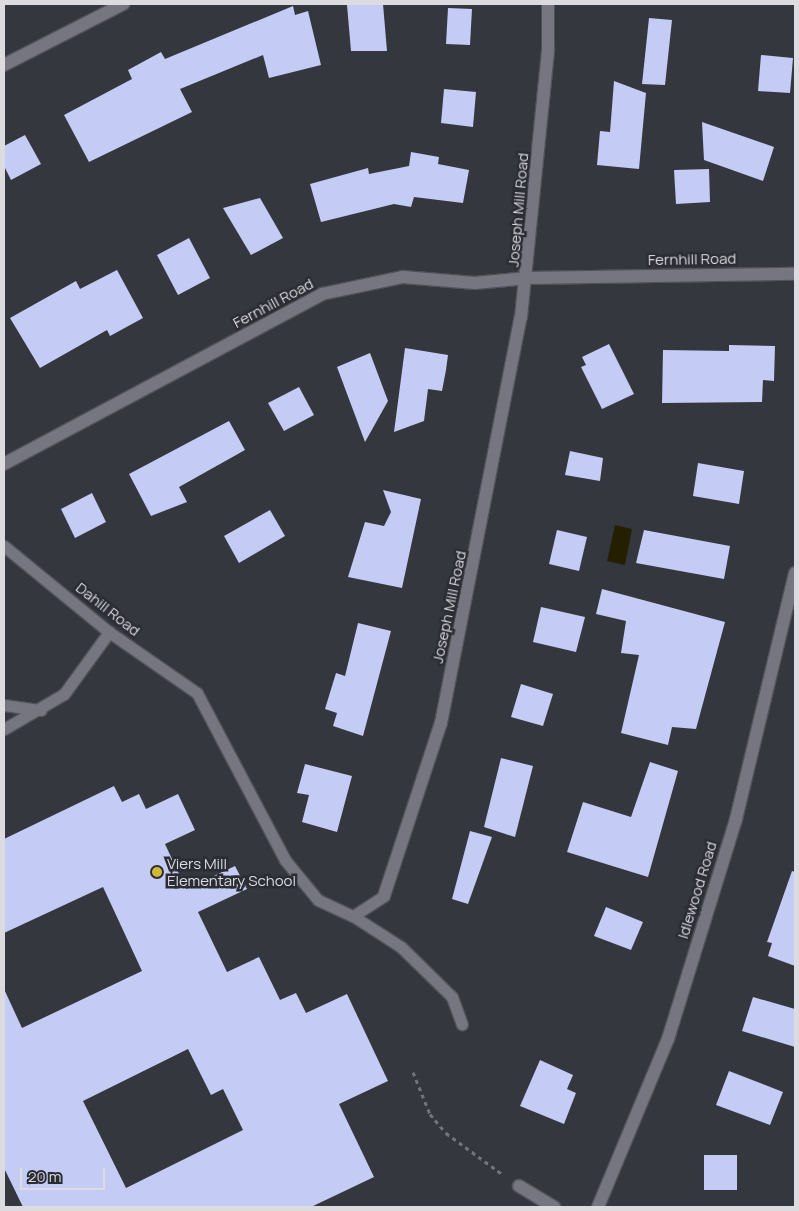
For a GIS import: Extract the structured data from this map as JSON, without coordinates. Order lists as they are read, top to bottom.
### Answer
{
  "streets": {
    "street": ["Joseph Mill Road", "Fernhill Road", "Idlewood Road"],
    "lane": ["Dahill Road"]
  },
  "crossings": [
    ["Joseph Mill Road", "Fernhill Road"],
    ["Joseph Mill Road", "Dahill Road"]
  ],
  "places": ["Viers Mill Elementary School"],
  "scale_bar": "20 m"
}
